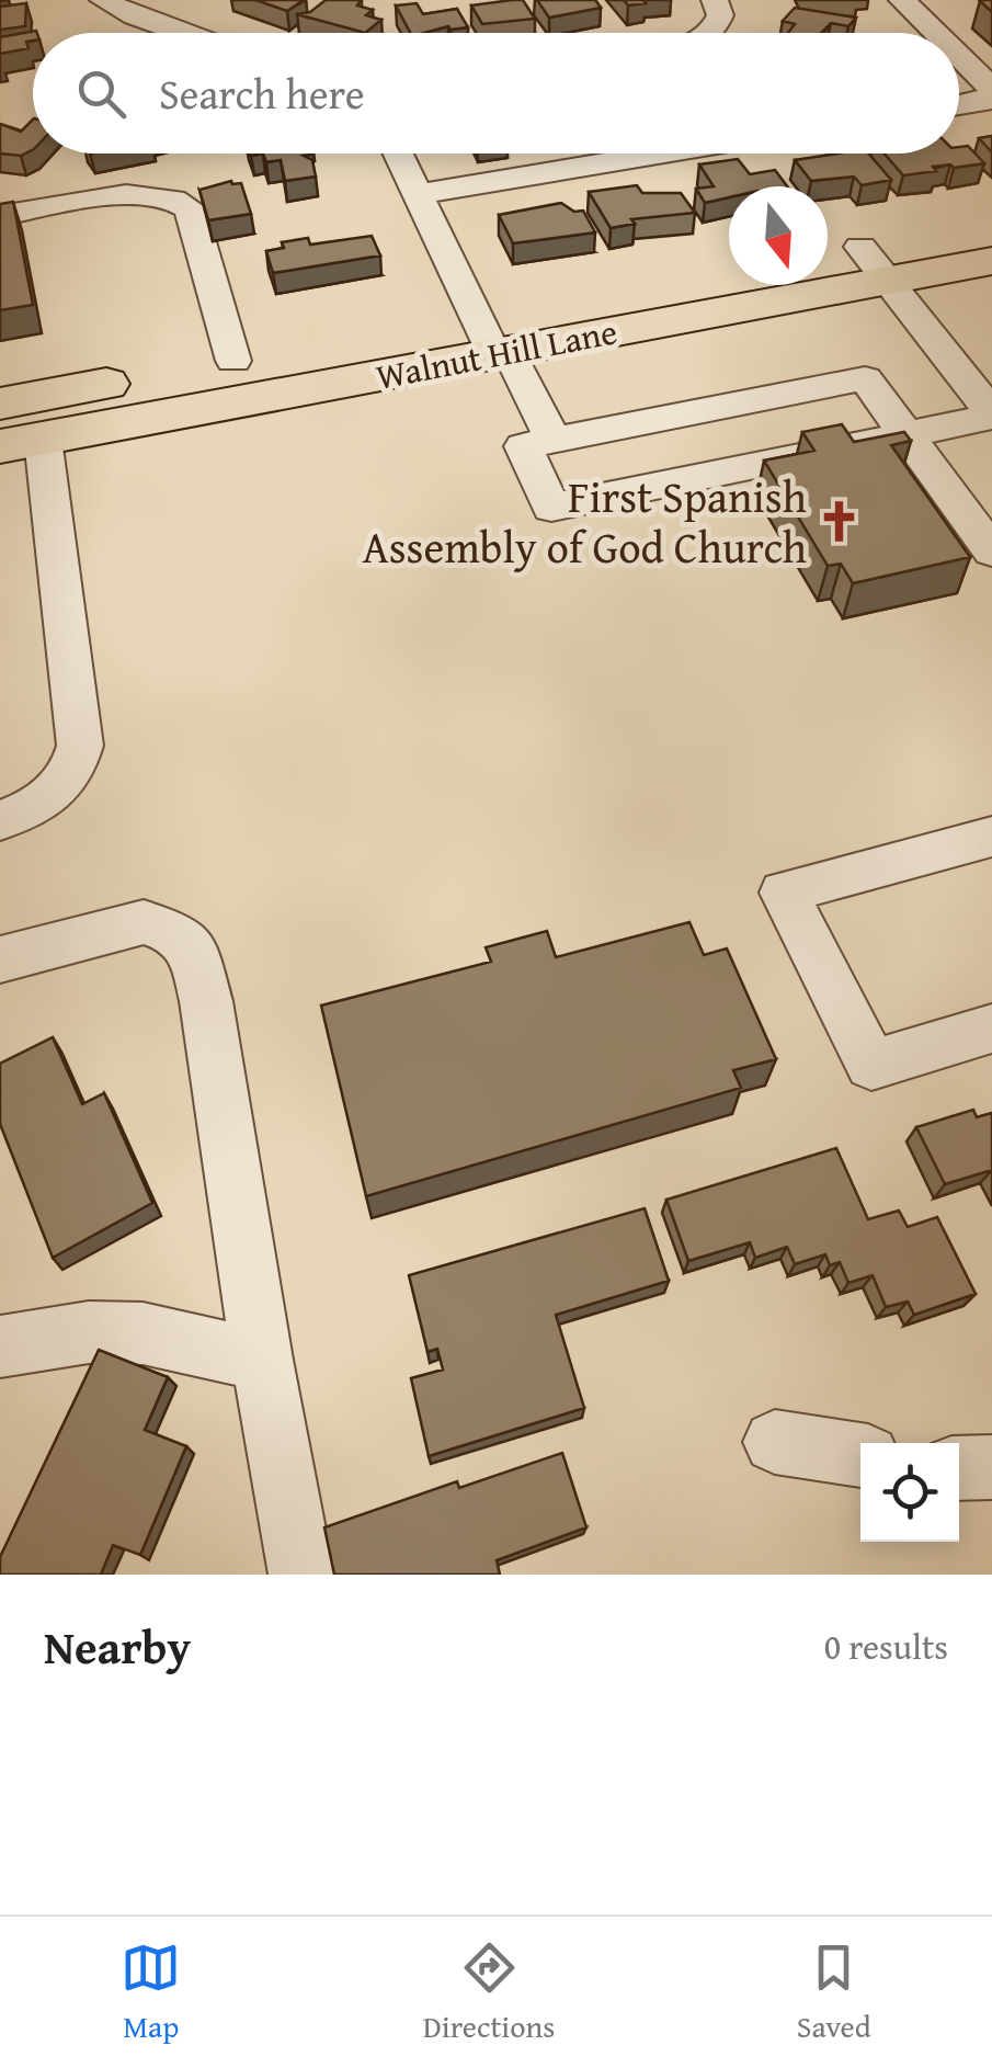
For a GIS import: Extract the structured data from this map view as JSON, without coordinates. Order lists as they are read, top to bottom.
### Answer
{
  "streets": {
    "main road": ["Walnut Hill Lane"]
  },
  "places": {
    "church": ["First Spanish Assembly of God Church"]
  },
  "north": "bottom",
  "page": {
    "search": "Search here",
    "heading": ["Nearby", "0 results"],
    "nav": ["Map", "Directions", "Saved"]
  }
}
